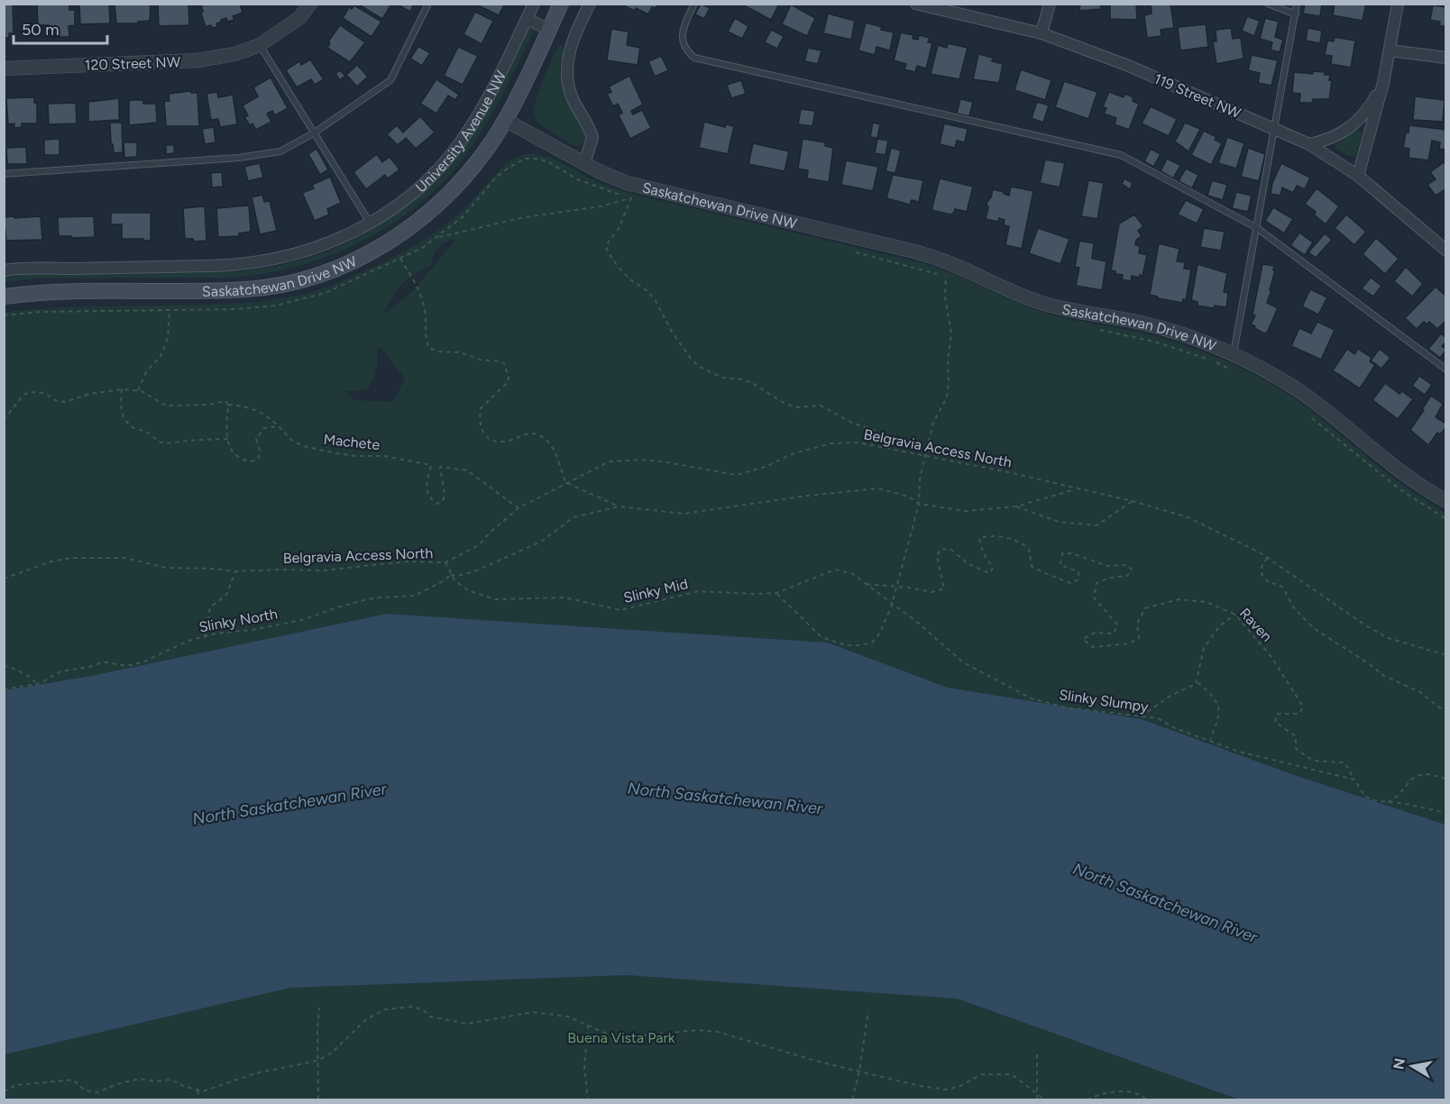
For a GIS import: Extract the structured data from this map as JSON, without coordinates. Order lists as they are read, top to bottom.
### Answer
{
  "streets": {
    "main road": ["University Avenue NW", "Saskatchewan Drive NW"],
    "street": ["120 Street NW", "119 Street NW"],
    "path": [
      "Machete",
      "Belgravia Access North",
      "Slinky Mid",
      "Slinky North",
      "Raven",
      "Slinky Slumpy"
    ]
  },
  "crossings": [
    ["University Avenue NW", "Saskatchewan Drive NW"],
    ["Slinky Mid", "Slinky North"],
    ["Slinky Mid", "Slinky Slumpy"],
    ["Raven", "Slinky Slumpy"]
  ],
  "water": ["North Saskatchewan River"],
  "parks": ["Buena Vista Park"],
  "scale_bar": "50 m",
  "north": "left"
}
